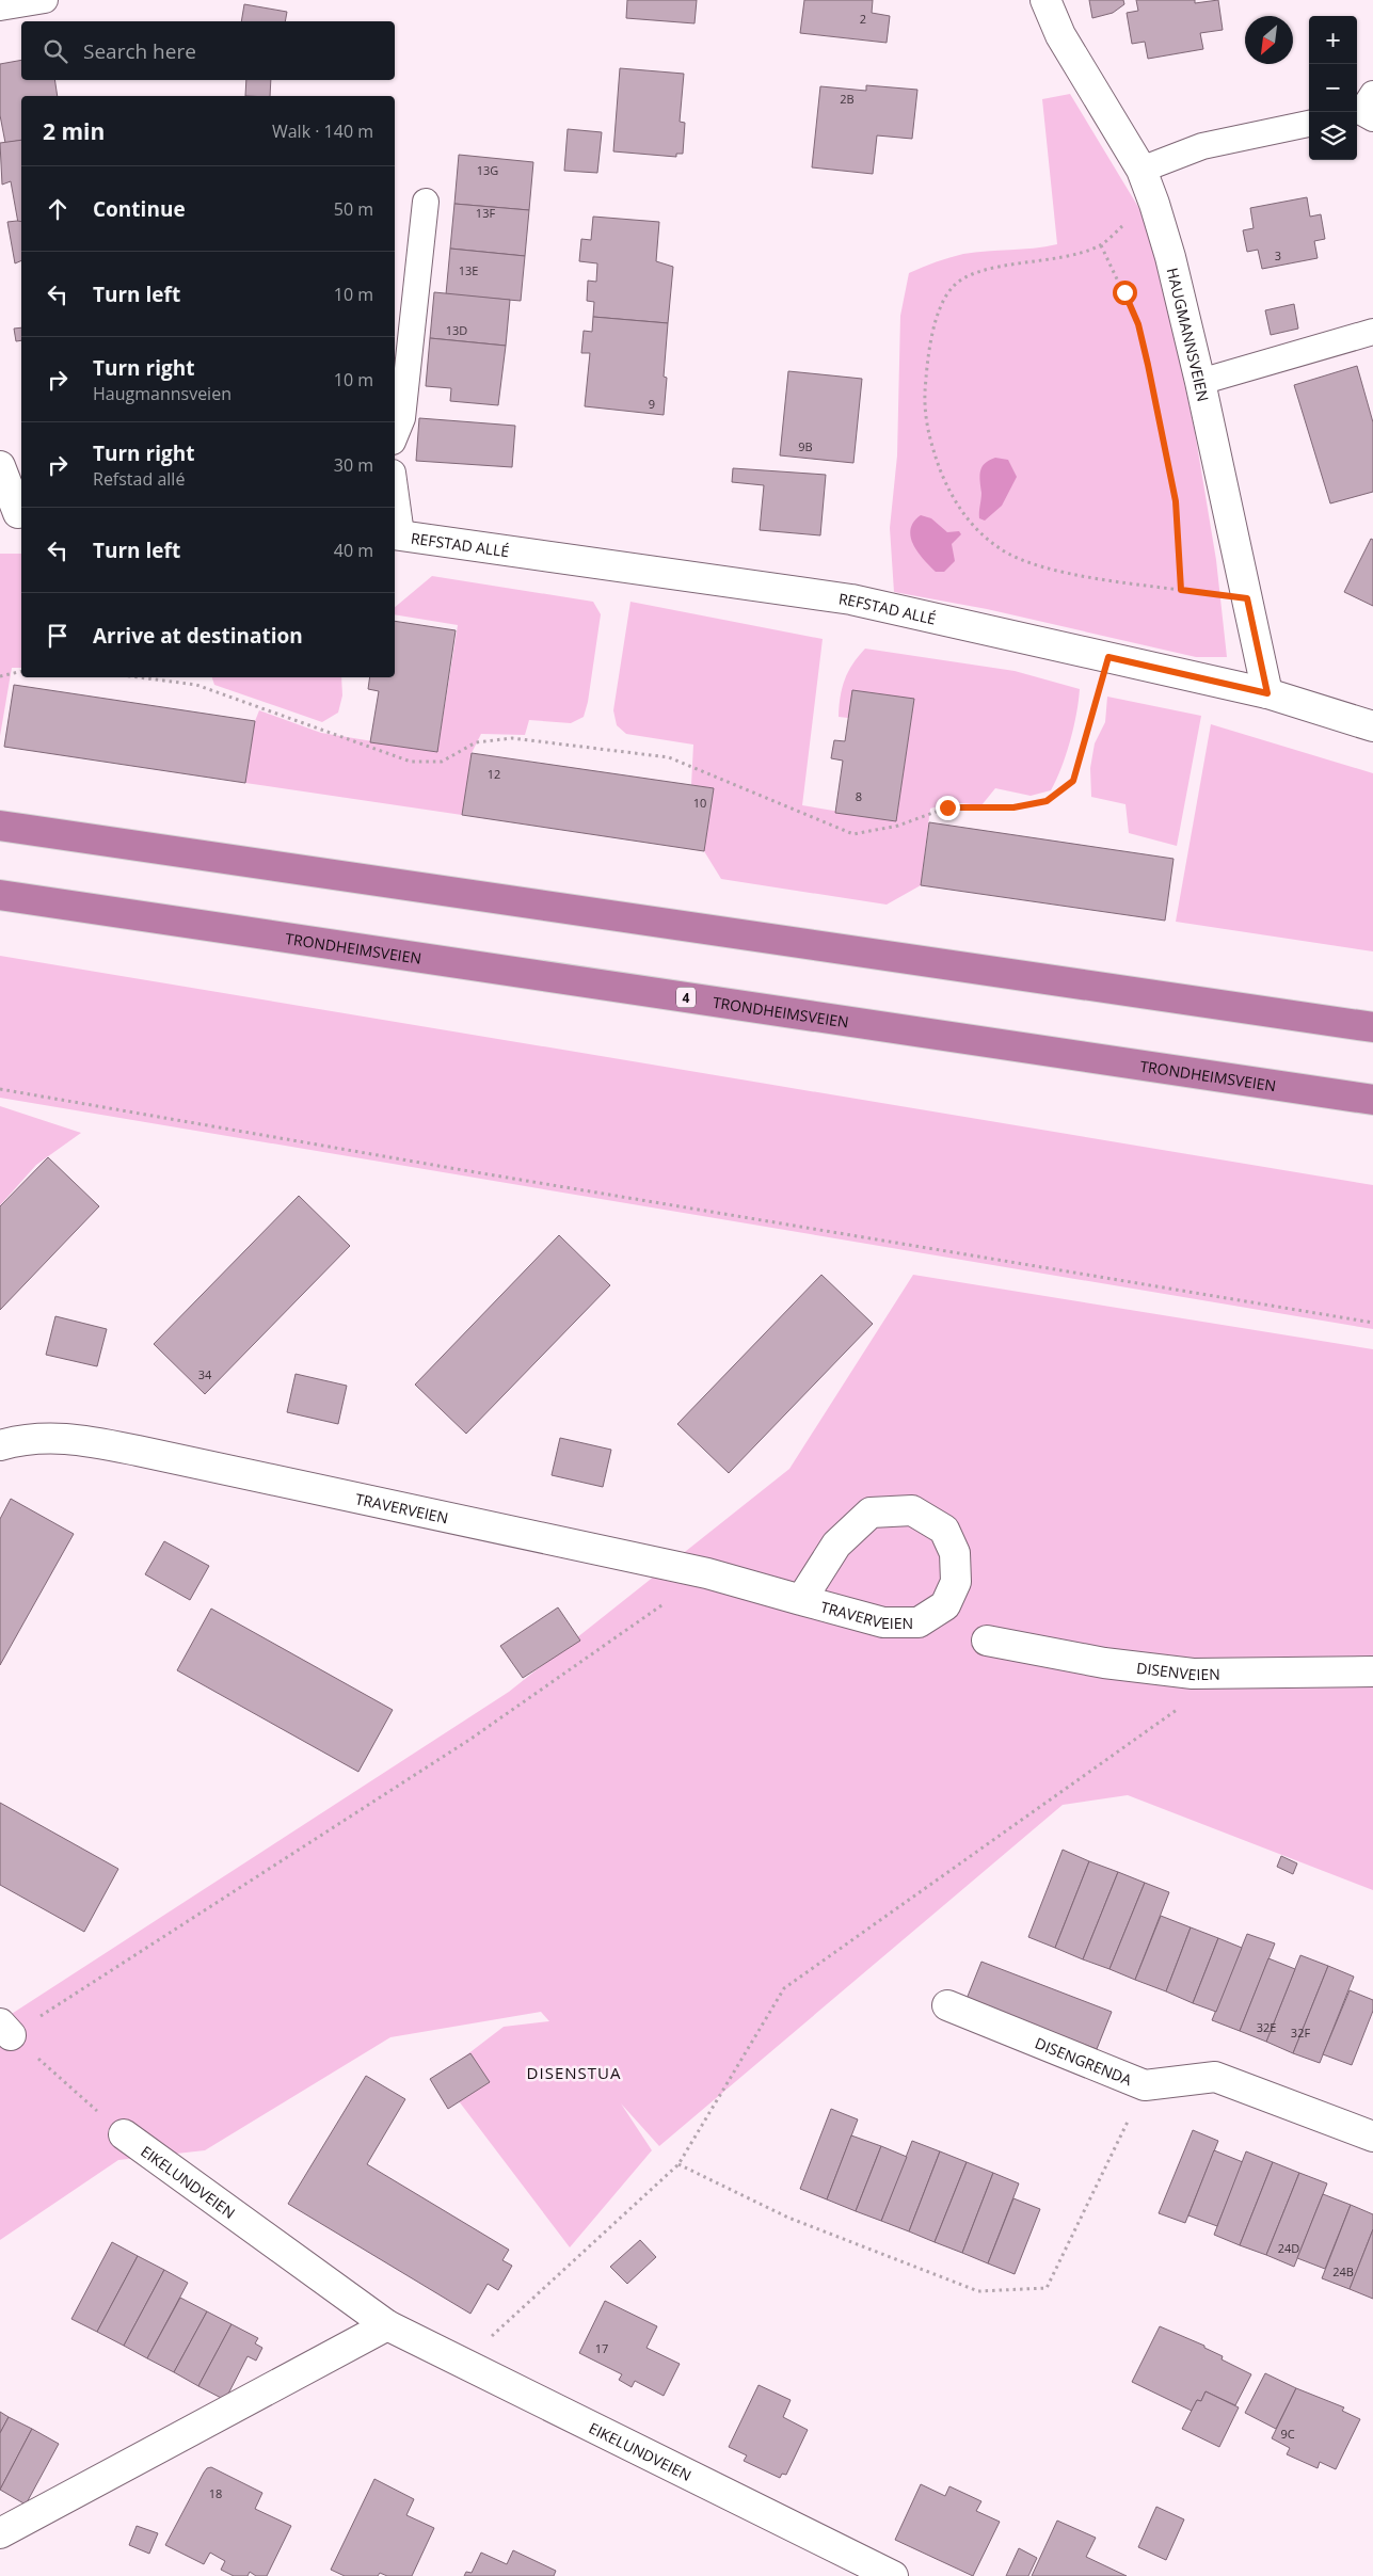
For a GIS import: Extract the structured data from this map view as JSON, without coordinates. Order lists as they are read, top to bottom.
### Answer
{
  "streets": {
    "highway": ["TRONDHEIMSVEIEN", "4"],
    "street": [
      "HAUGMANNSVEIEN",
      "REFSTAD ALLÉ",
      "TRAVERVEIEN",
      "DISENVEIEN",
      "DISENGRENDA",
      "EIKELUNDVEIEN"
    ]
  },
  "crossings": [
    ["HAUGMANNSVEIEN", "REFSTAD ALLÉ"]
  ],
  "districts": ["DISENSTUA"],
  "house_numbers": [
    "2",
    "2B",
    "13G",
    "13F",
    "3",
    "13E",
    "13D",
    "9",
    "9B",
    "12",
    "8",
    "10",
    "34",
    "32E",
    "32F",
    "24D",
    "24B",
    "17",
    "9C",
    "18"
  ],
  "north": "bottom left",
  "page": {
    "map_buttons": ["+", "−"],
    "search": "Search here",
    "heading": ["2 min", "Walk · 140 m"],
    "list": [
      ["Continue", "50 m"],
      ["Turn left", "10 m"],
      ["Turn right", "Haugmannsveien", "10 m"],
      ["Turn right", "Refstad allé", "30 m"],
      ["Turn left", "40 m"],
      "Arrive at destination"
    ]
  }
}
